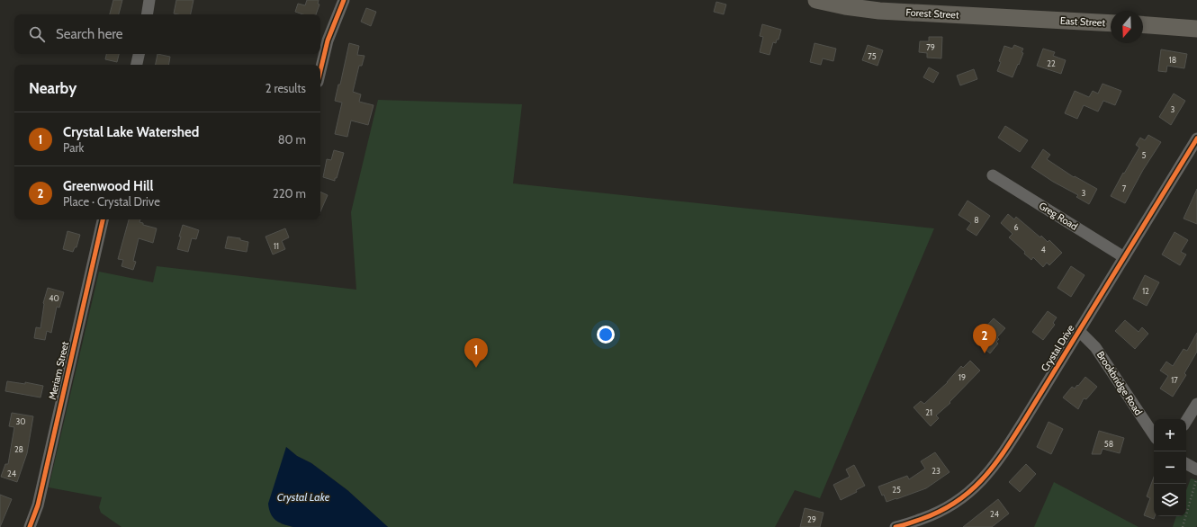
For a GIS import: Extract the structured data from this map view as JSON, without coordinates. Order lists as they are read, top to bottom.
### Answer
{
  "streets": {
    "main road": ["Forest Street", "East Street"],
    "street": [
      "Greg Road",
      "Crystal Drive",
      "Meriam Street",
      "Brookbridge Road"
    ]
  },
  "crossings": [
    ["Forest Street", "East Street"],
    ["Greg Road", "Crystal Drive"],
    ["Crystal Drive", "Brookbridge Road"]
  ],
  "water": ["Crystal Lake"],
  "house_numbers": [
    "79",
    "75",
    "18",
    "22",
    "3",
    "5",
    "7",
    "3",
    "8",
    "6",
    "11",
    "4",
    "12",
    "40",
    "19",
    "17",
    "21",
    "30",
    "58",
    "28",
    "23",
    "24",
    "25",
    "24",
    "29"
  ],
  "north": "bottom",
  "page": {
    "search": "Search here",
    "heading": ["Nearby", "2 results"],
    "list": [
      {
        "mark": "1",
        "name": "Crystal Lake Watershed",
        "note": "Park",
        "value": "80 m"
      },
      {
        "mark": "2",
        "name": "Greenwood Hill",
        "note": "Place · Crystal Drive",
        "value": "220 m"
      }
    ],
    "pins": ["2", "1"],
    "map_buttons": ["+", "−"]
  }
}
